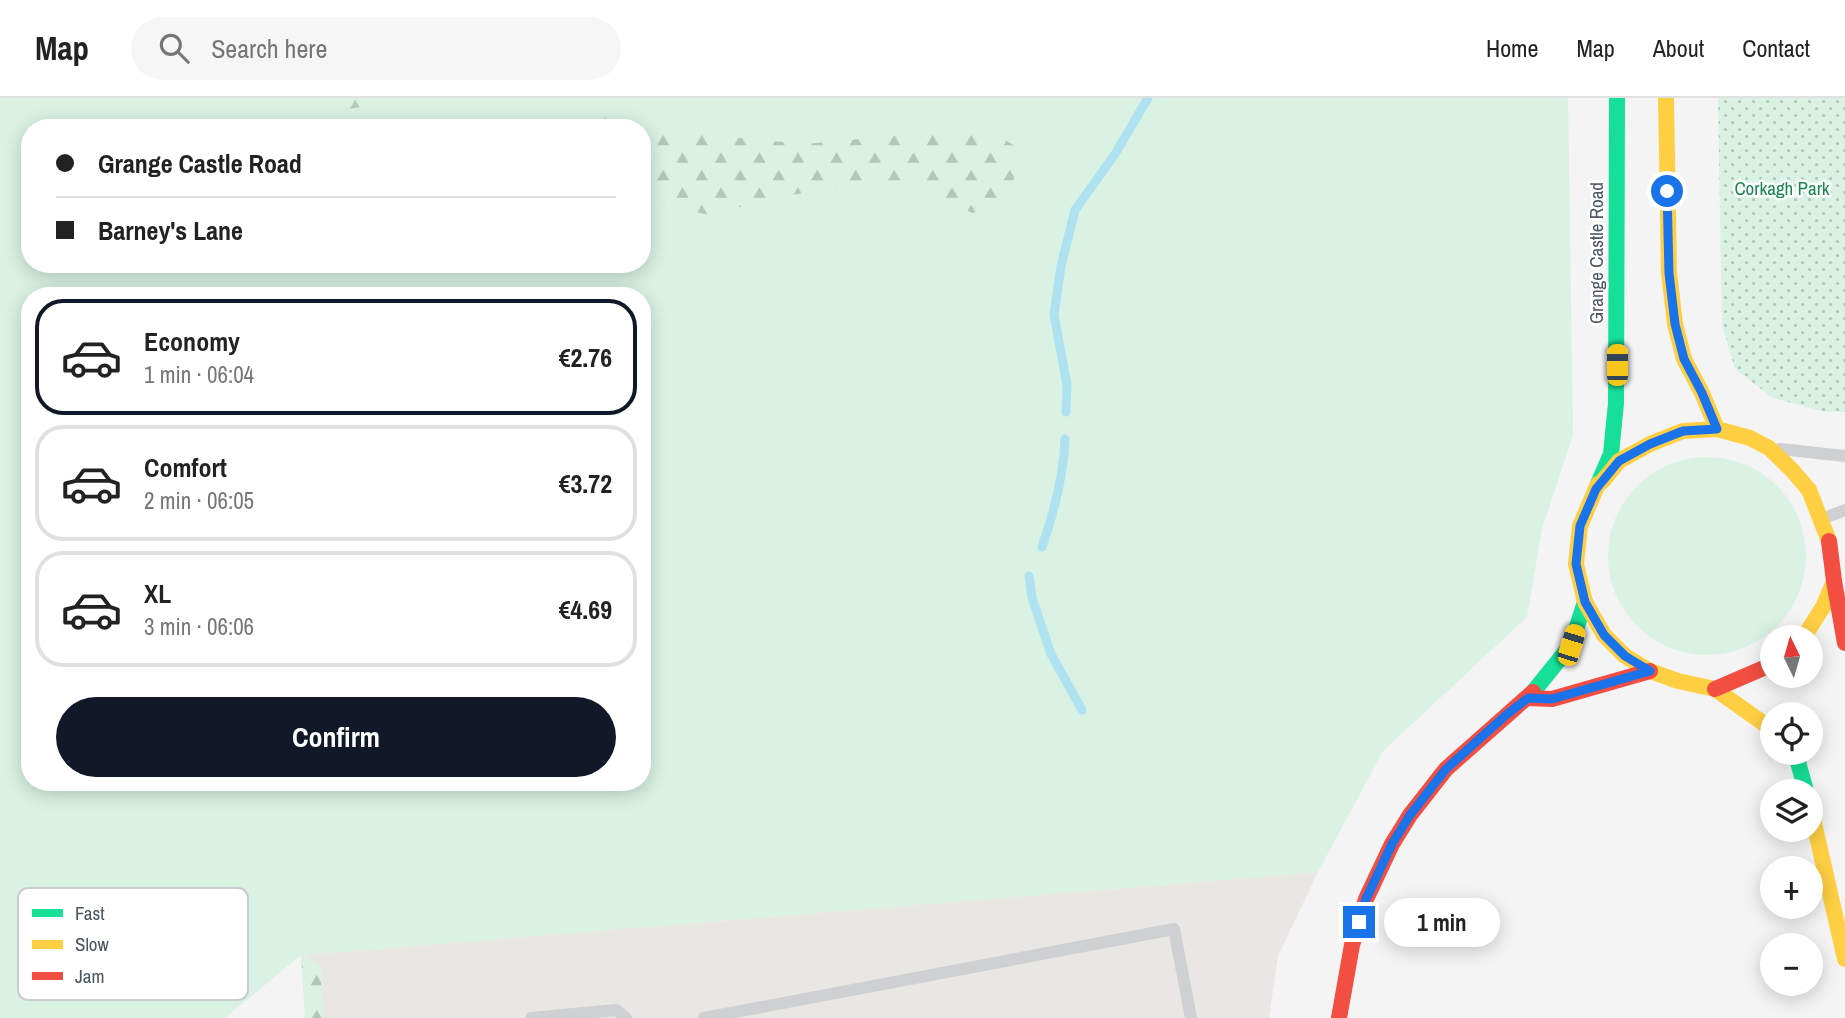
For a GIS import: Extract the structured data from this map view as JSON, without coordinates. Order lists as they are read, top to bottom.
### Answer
{
  "streets": {
    "main road": ["Grange Castle Road"]
  },
  "parks": ["Corkagh Park"],
  "legend": ["Fast", "Slow", "Jam"],
  "north": "top",
  "page": {
    "header": "Map",
    "search": "Search here",
    "nav": [
      "Home",
      "Map",
      "About",
      "Contact"
    ],
    "banner": ["Grange Castle Road", "Barney's Lane"],
    "list": [
      {
        "name": "Economy",
        "note": "1 min · 06:04",
        "value": "€2.76"
      },
      {
        "name": "Comfort",
        "note": "2 min · 06:05",
        "value": "€3.72"
      },
      {
        "name": "XL",
        "note": "3 min · 06:06",
        "value": "€4.69"
      }
    ],
    "map_buttons": ["+", "−"],
    "buttons": "Confirm",
    "bubble": "1 min"
  }
}
